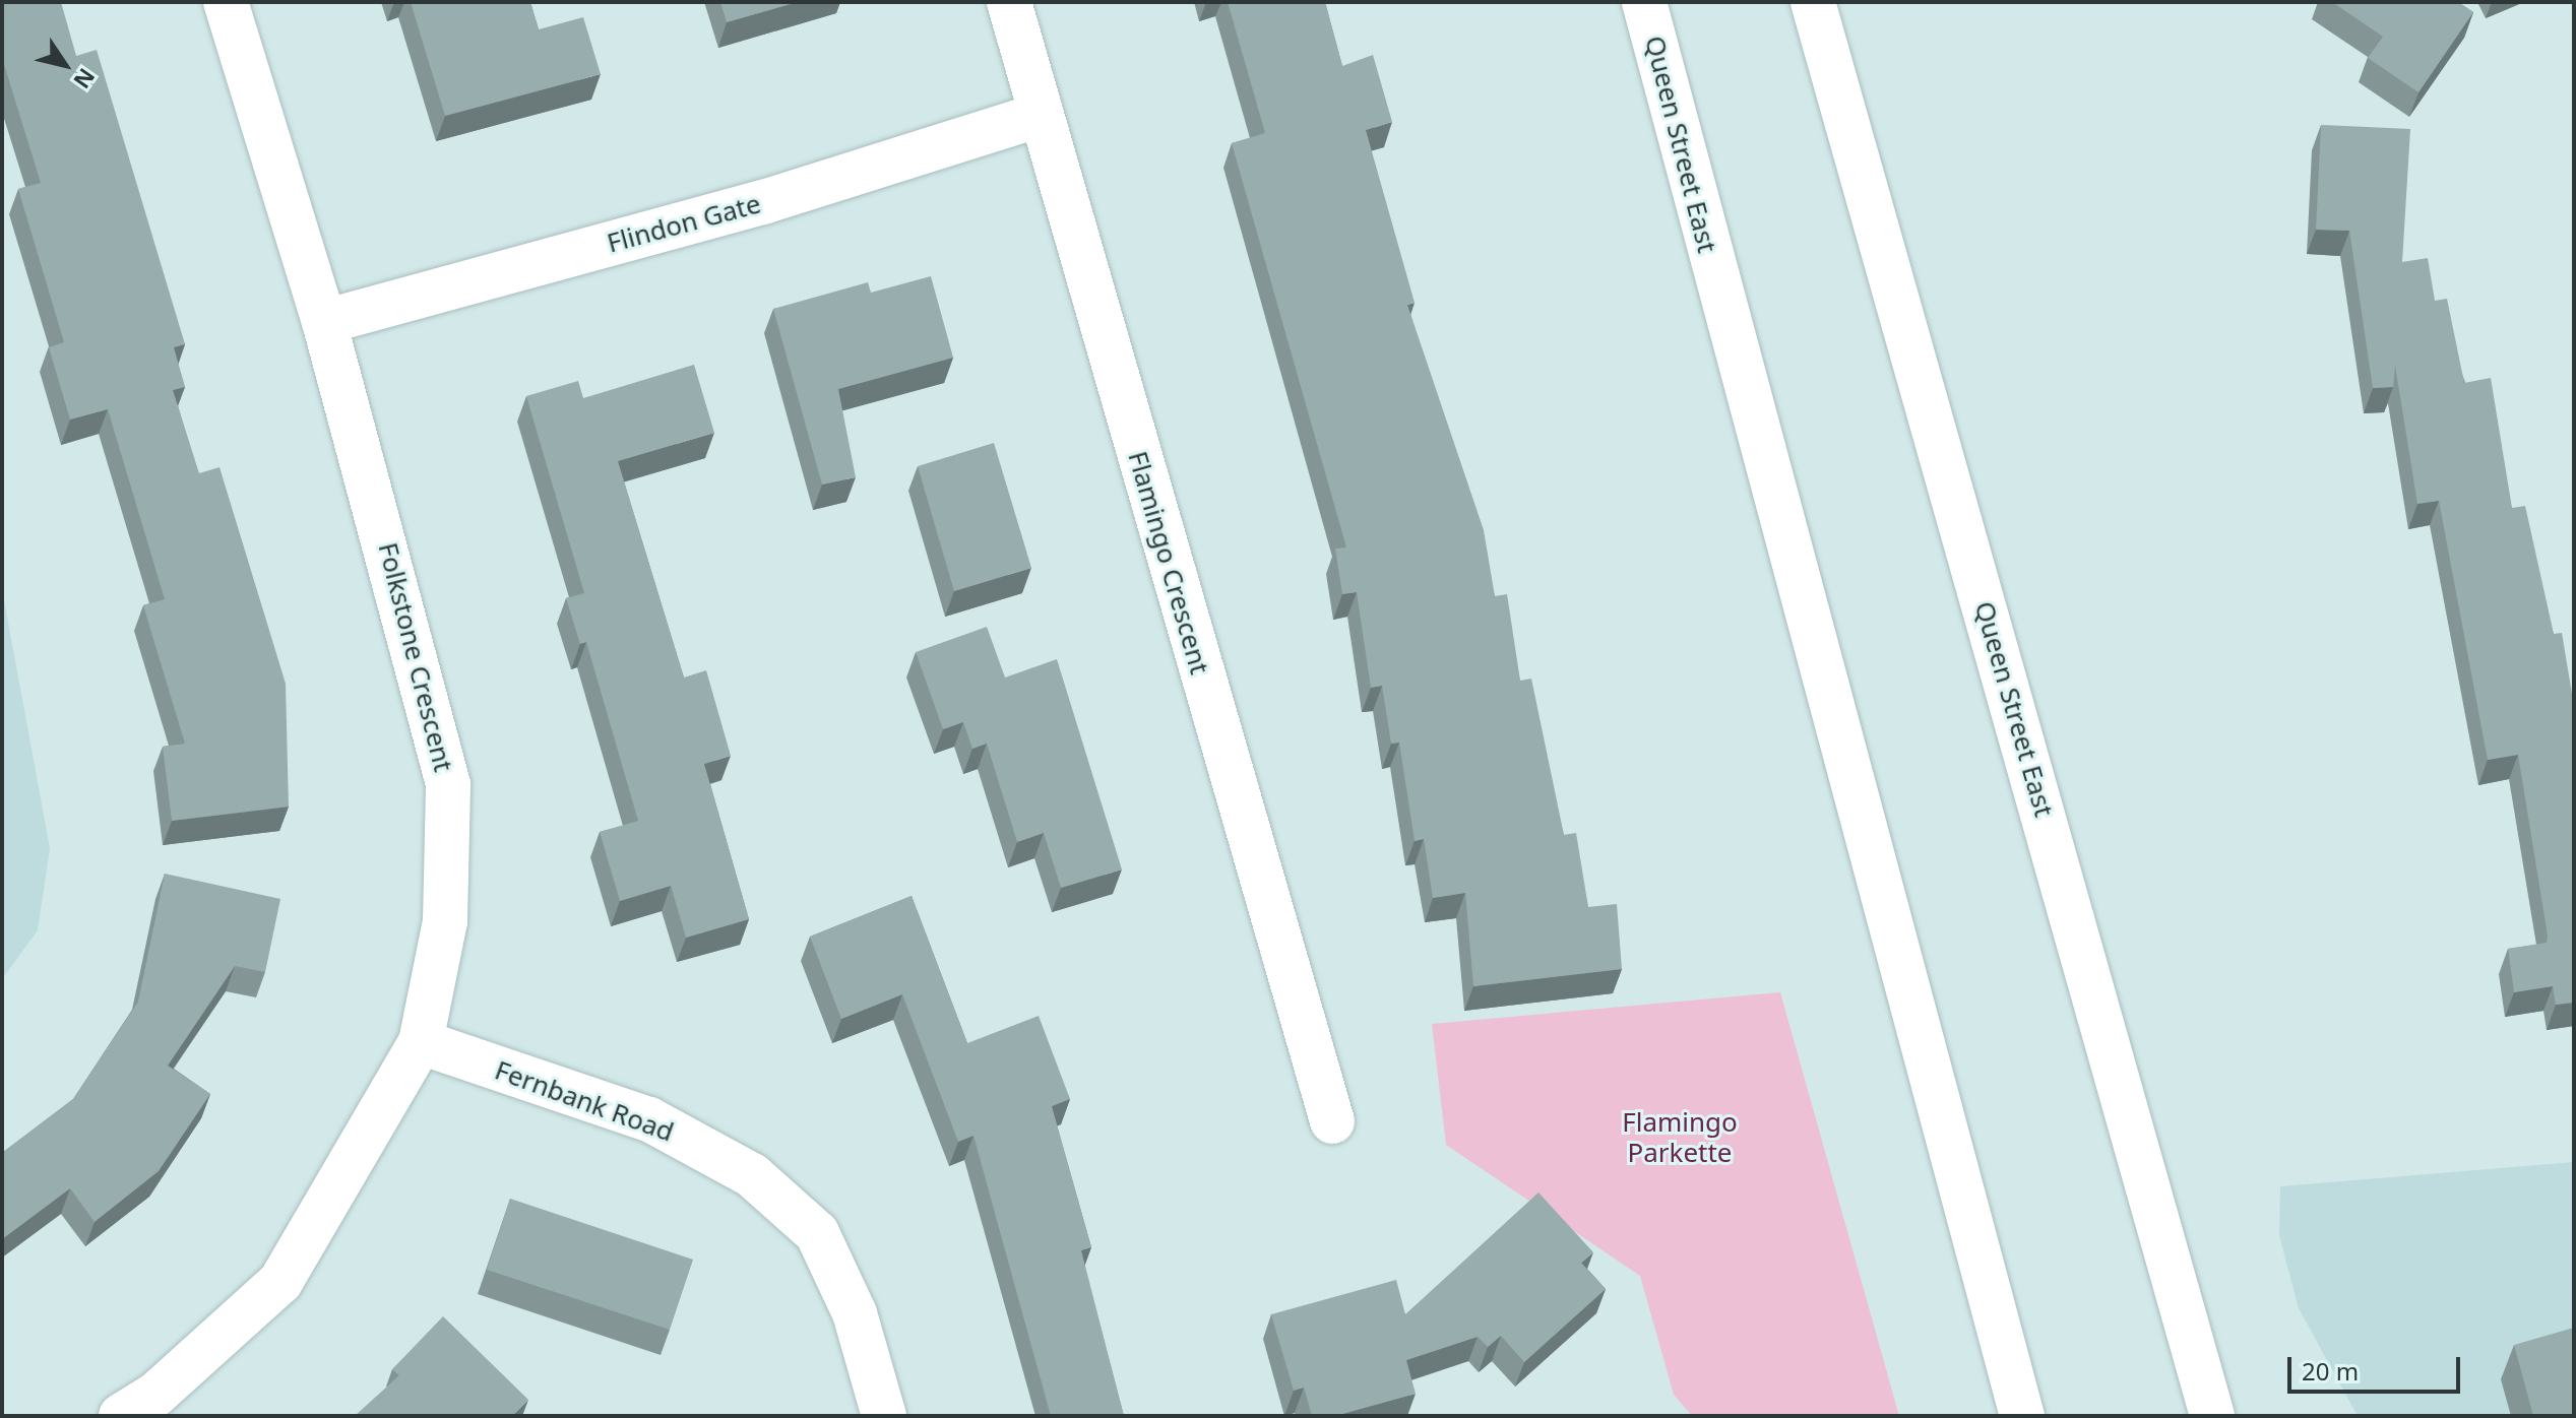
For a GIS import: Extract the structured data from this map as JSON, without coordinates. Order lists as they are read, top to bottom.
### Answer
{
  "streets": {
    "street": [
      "Queen Street East",
      "Flindon Gate",
      "Flamingo Crescent",
      "Folkstone Crescent",
      "Fernbank Road"
    ]
  },
  "crossings": [
    ["Flindon Gate", "Flamingo Crescent"],
    ["Flindon Gate", "Folkstone Crescent"],
    ["Folkstone Crescent", "Fernbank Road"]
  ],
  "parks": ["Flamingo Parkette"],
  "scale_bar": "20 m",
  "north": "bottom right"
}
